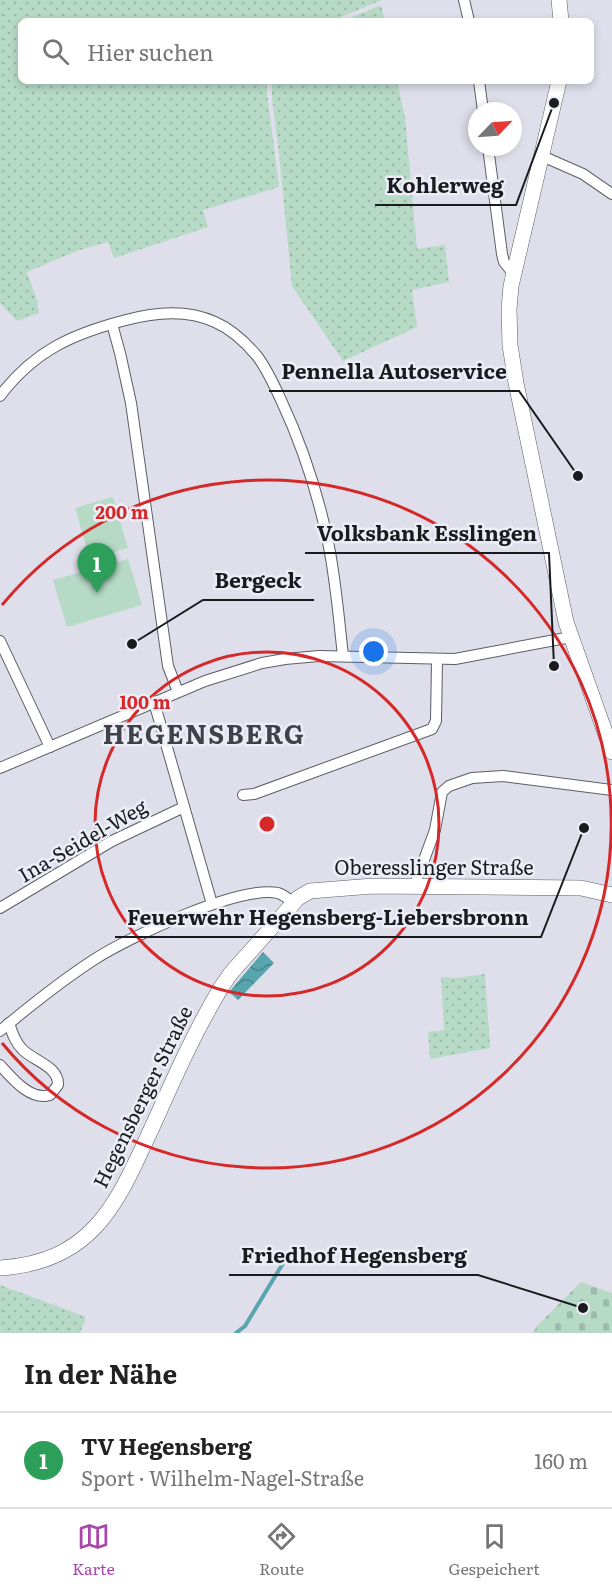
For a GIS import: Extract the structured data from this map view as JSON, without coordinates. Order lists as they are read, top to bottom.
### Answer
{
  "streets": {
    "street": ["Ina-Seidel-Weg", "Oberesslinger Straße", "Hegensberger Straße"]
  },
  "crossings": [
    ["Oberesslinger Straße", "Hegensberger Straße"]
  ],
  "districts": ["HEGENSBERG"],
  "places": [
    "Kohlerweg",
    "Pennella Autoservice",
    "Bergeck",
    "Volksbank Esslingen",
    "Feuerwehr Hegensberg-Liebersbronn",
    "Friedhof Hegensberg"
  ],
  "north": "top right",
  "page": {
    "search": "Hier suchen",
    "pins": "1",
    "heading": "In der Nähe",
    "list": [
      {
        "mark": "1",
        "name": "TV Hegensberg",
        "note": "Sport · Wilhelm-Nagel-Straße",
        "value": "160 m"
      }
    ],
    "nav": ["Karte", "Route", "Gespeichert"]
  },
  "rings": ["200 m", "100 m"]
}
